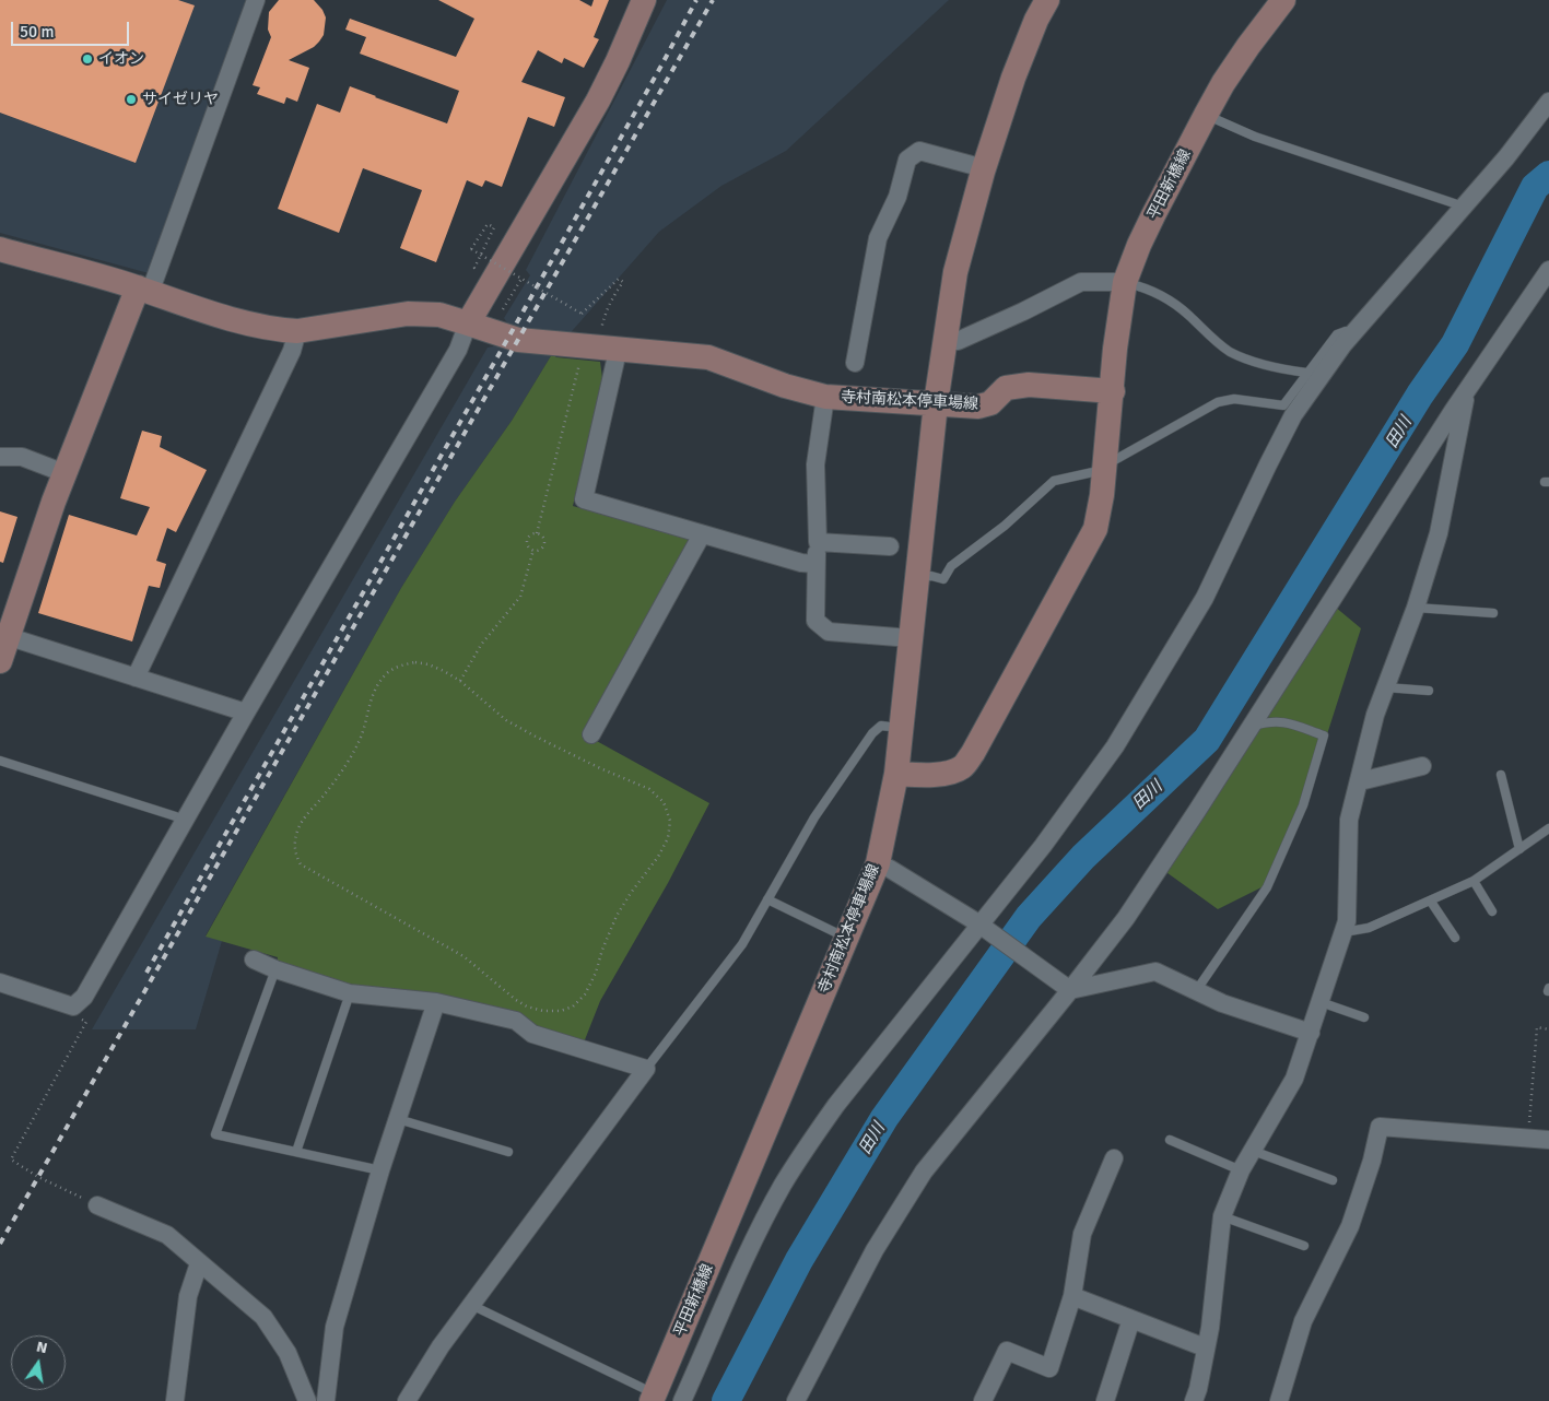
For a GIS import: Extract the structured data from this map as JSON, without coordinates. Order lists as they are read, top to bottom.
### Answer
{
  "streets": {
    "main road": ["平田新橋線", "寺村南松本停車場線"]
  },
  "crossings": [
    ["平田新橋線", "寺村南松本停車場線"]
  ],
  "water": ["田川"],
  "places": ["イオン", "サイゼリヤ"],
  "scale_bar": "50 m",
  "north": "top"
}
